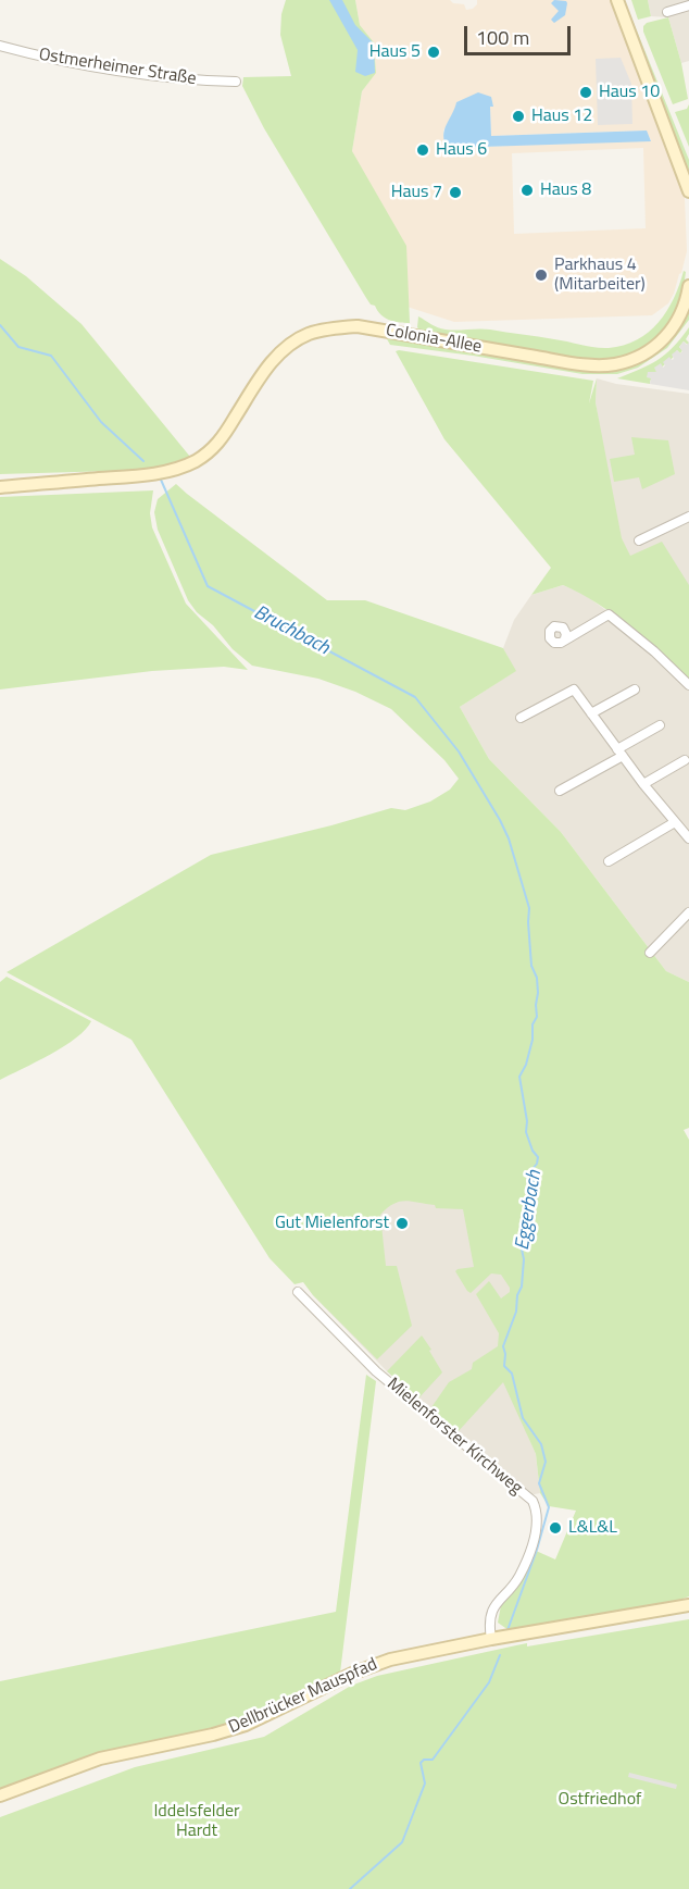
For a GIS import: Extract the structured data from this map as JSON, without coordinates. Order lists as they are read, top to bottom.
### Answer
{
  "streets": {
    "main road": ["Colonia-Allee", "Dellbrücker Mauspfad"],
    "street": ["Ostmerheimer Straße", "Mielenforster Kirchweg"]
  },
  "crossings": [
    ["Mielenforster Kirchweg", "Dellbrücker Mauspfad"]
  ],
  "water": ["Bruchbach", "Eggerbach"],
  "parks": ["Ostfriedhof", "Iddelsfelder Hardt"],
  "places": [
    "Haus 5",
    "Haus 10",
    "Haus 12",
    "Haus 6",
    "Haus 8",
    "Haus 7",
    "Parkhaus 4 (Mitarbeiter)",
    "Gut Mielenforst",
    "L&L&L"
  ],
  "scale_bar": "100 m"
}
